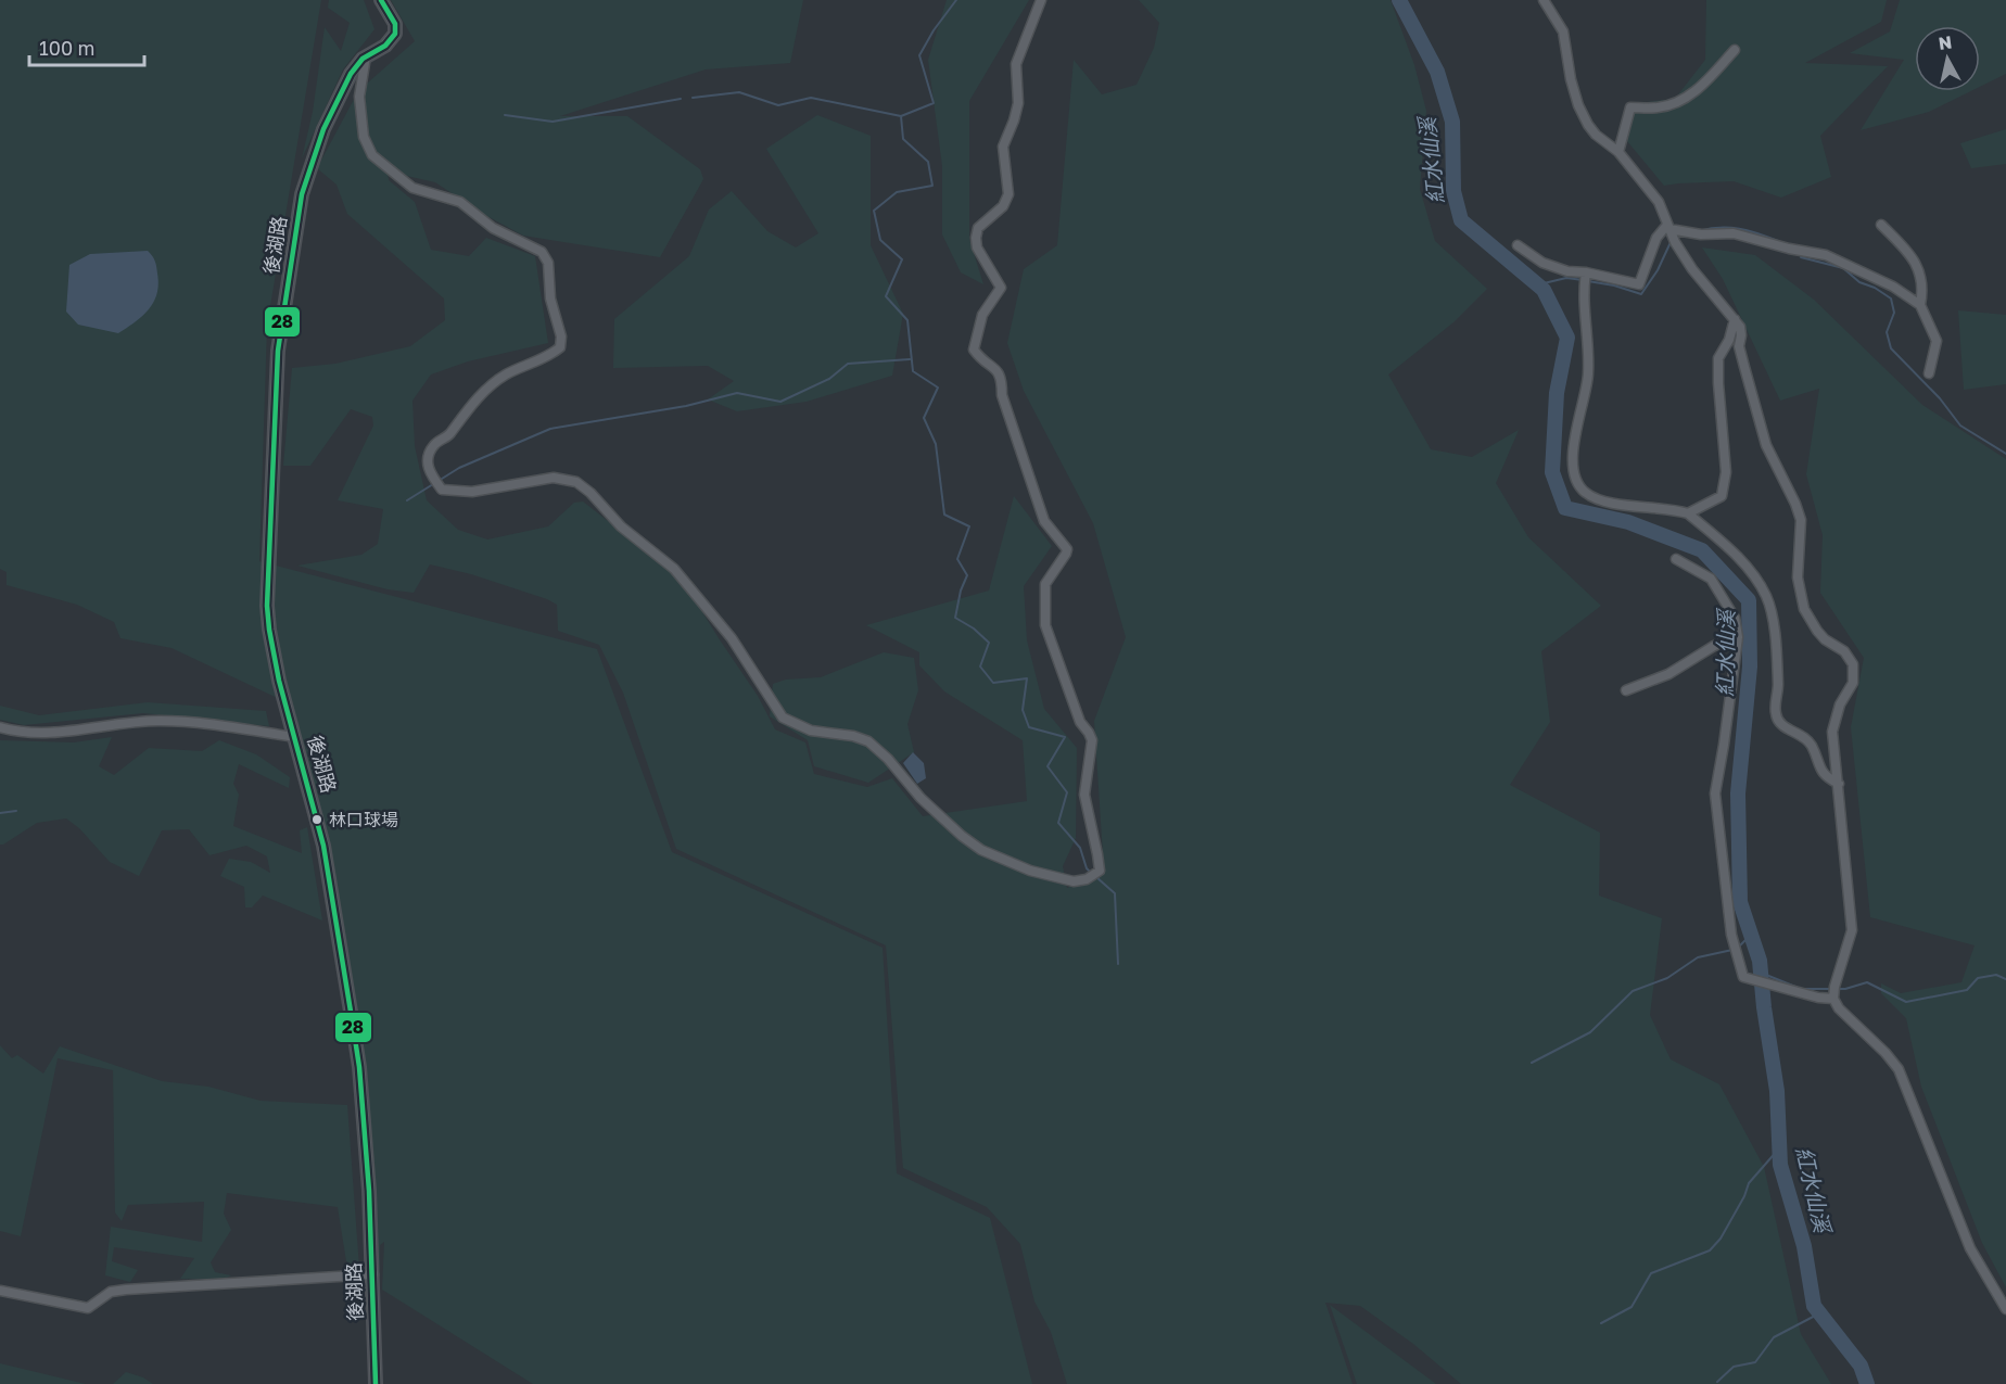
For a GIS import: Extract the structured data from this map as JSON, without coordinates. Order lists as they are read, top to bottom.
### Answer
{
  "streets": {
    "main road": ["後湖路"]
  },
  "water": ["紅水仙溪"],
  "places": ["林口球場"],
  "lines": ["transit line 28"],
  "scale_bar": "100 m",
  "north": "top"
}
